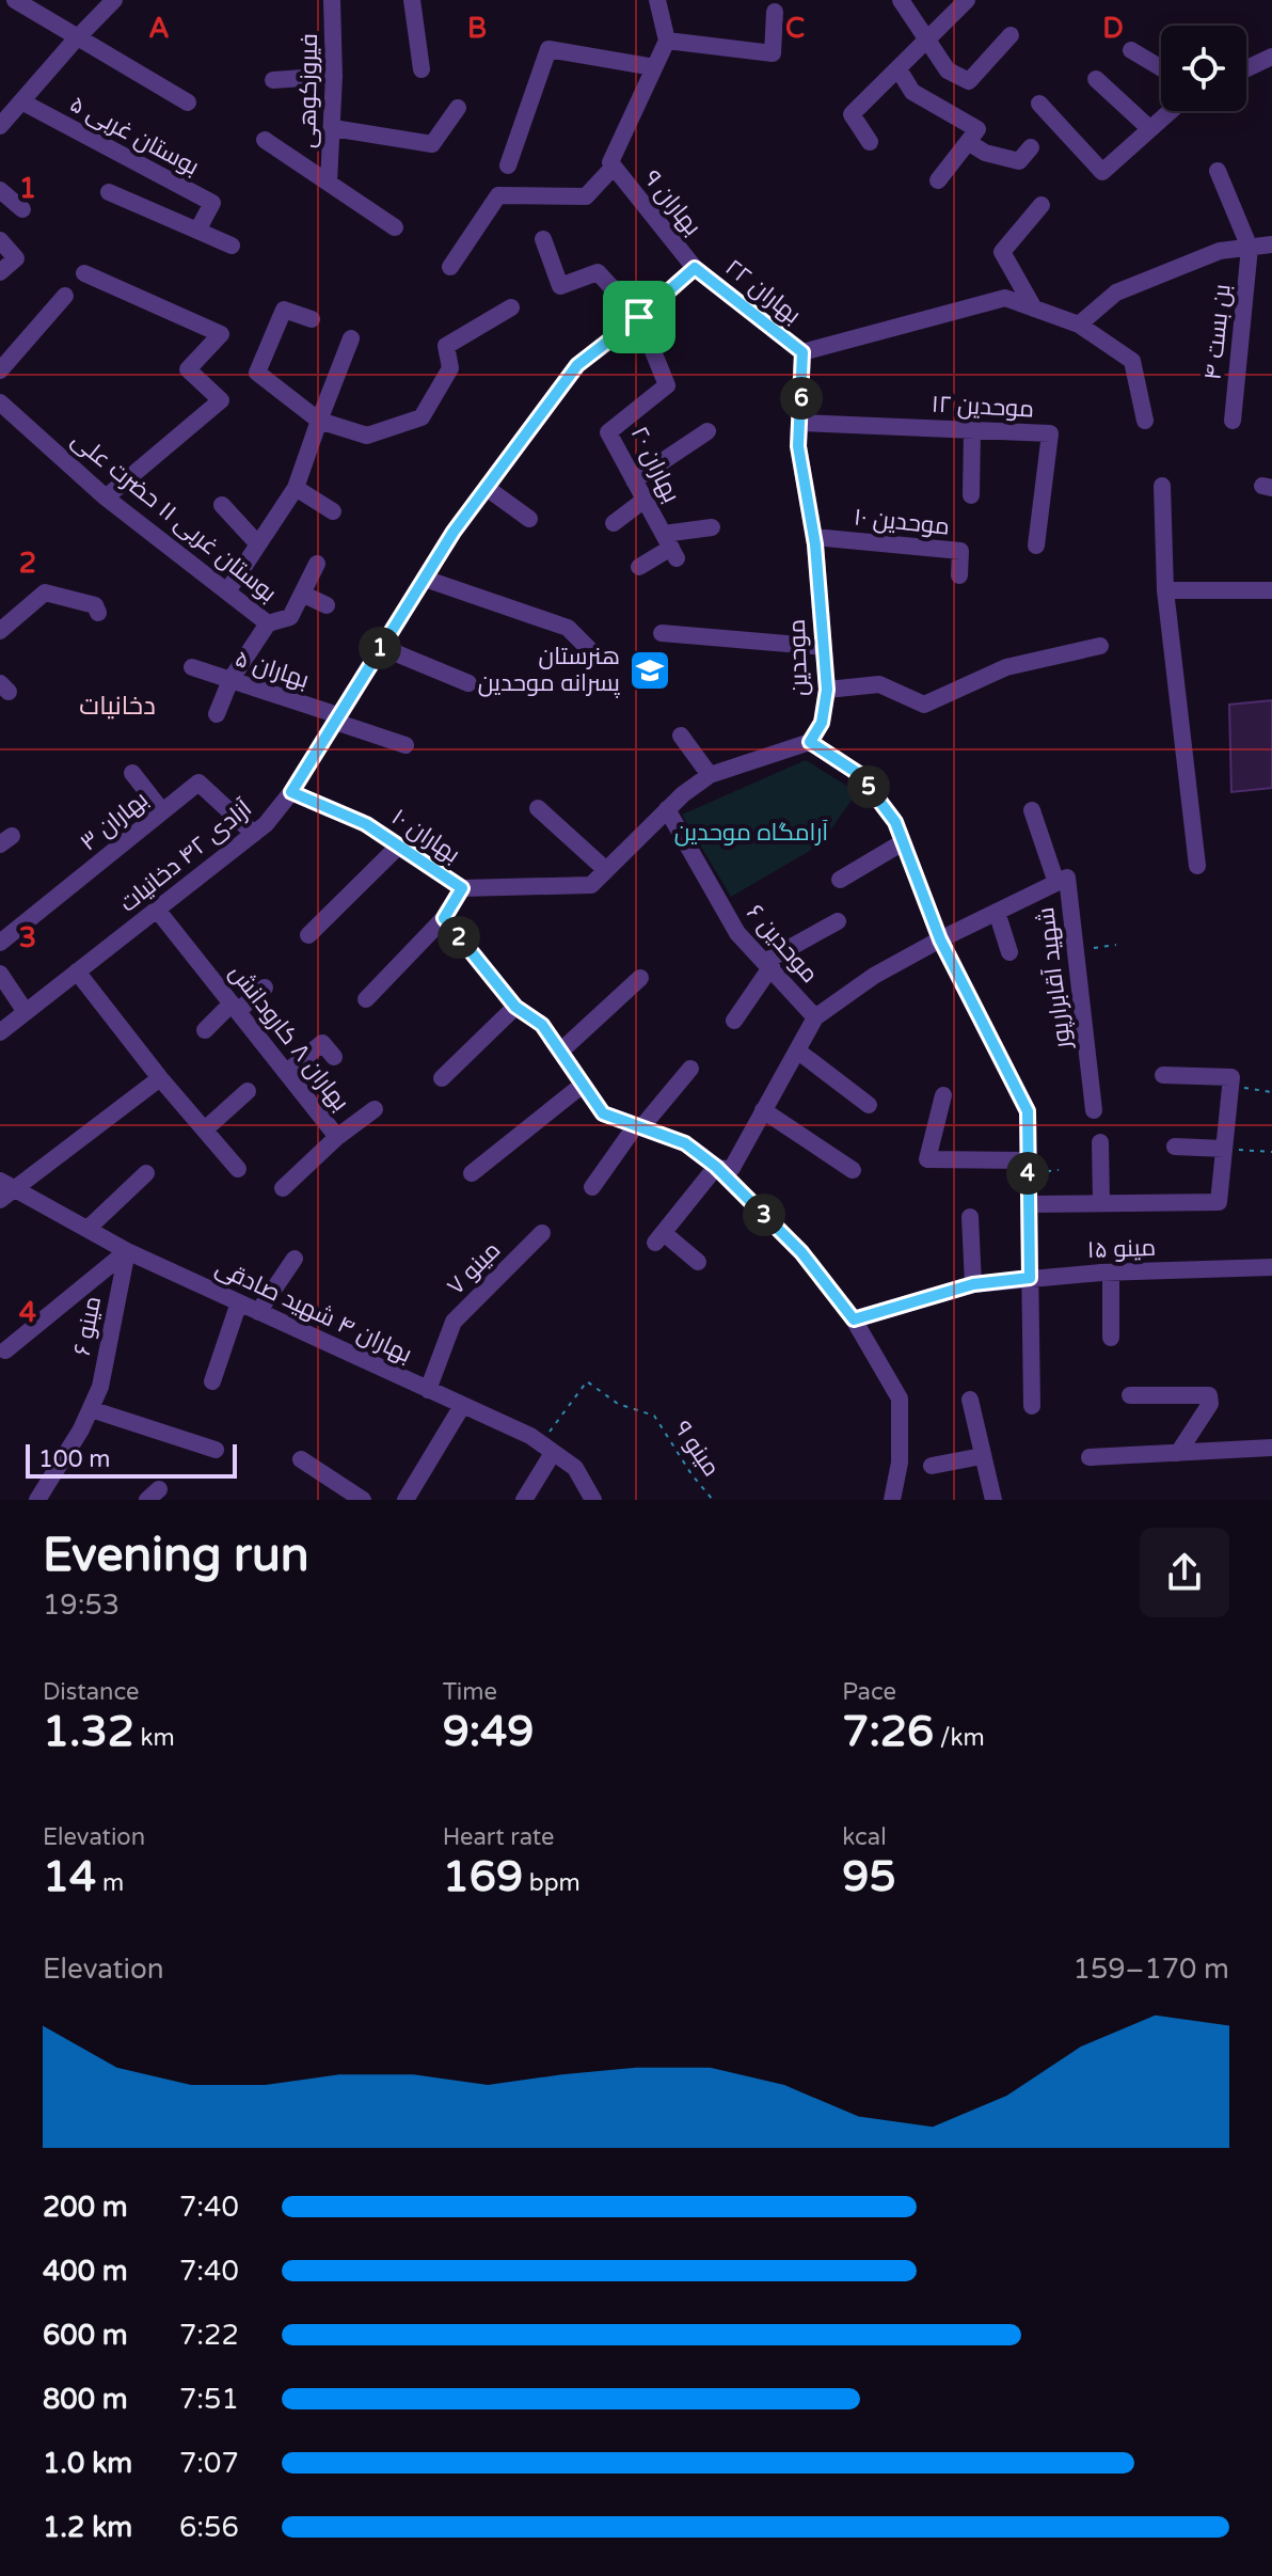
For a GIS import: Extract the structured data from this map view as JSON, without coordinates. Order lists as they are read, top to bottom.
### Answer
{
  "streets": {
    "street": [
      "فیروزکوهی",
      "بوستان غربی ۵",
      "بهاران ۹",
      "بهاران ۲۲",
      "بن بست ۴",
      "موحدین ۱۲",
      "بهاران ۲۰",
      "بوستان غربی ۱۱ حضرت علی",
      "موحدین ۱۰",
      "موحدین",
      "بهاران ۵",
      "بهاران ۳",
      "بهاران ۱۰",
      "آزادی ۴۲ دخانیات",
      "موحدین ۶",
      "شهید آقابرارپور",
      "بهاران ۸ کارودانش",
      "مینو ۱۵",
      "مینو ۷",
      "بهاران ۴ شهید صادقی",
      "مینو ۶"
    ],
    "path": ["مینو ۹"]
  },
  "crossings": [
    ["بهاران ۹", "بهاران ۲۲"],
    ["بهاران ۹", "آزادی ۴۲ دخانیات"],
    ["بهاران ۲۲", "موحدین"],
    ["بهاران ۲۲", "آزادی ۴۲ دخانیات"],
    ["موحدین ۱۲", "موحدین"],
    ["بهاران ۲۰", "آزادی ۴۲ دخانیات"],
    ["بوستان غربی ۱۱ حضرت علی", "بهاران ۵"],
    ["موحدین ۱۰", "موحدین"],
    ["بهاران ۵", "آزادی ۴۲ دخانیات"],
    ["بهاران ۳", "آزادی ۴۲ دخانیات"],
    ["بهاران ۱۰", "آزادی ۴۲ دخانیات"],
    ["آزادی ۴۲ دخانیات", "بهاران ۸ کارودانش"],
    ["موحدین ۶", "شهید آقابرارپور"],
    ["مینو ۷", "بهاران ۴ شهید صادقی"],
    ["بهاران ۴ شهید صادقی", "مینو ۶"],
    ["بهاران ۴ شهید صادقی", "مینو ۹"]
  ],
  "districts": ["دخانیات"],
  "parks": ["آرامگاه موحدین"],
  "places": {
    "school or university": ["هنرستان پسرانه موحدین"]
  },
  "scale_bar": "100 m",
  "page": {
    "pins": [
      "6",
      "1",
      "5",
      "2",
      "4",
      "3"
    ],
    "scale": "100 m",
    "heading": ["Evening run", "19:53"],
    "stats": [
      ["Distance", "1.32 km"],
      ["Time", "9:49"],
      ["Pace", "7:26 /km"],
      ["Elevation", "14 m"],
      ["Heart rate", "169 bpm"],
      ["kcal", "95"]
    ],
    "chart": ["Elevation", "159–170 m"],
    "list": [
      {
        "name": "200 m",
        "note": "7:40"
      },
      {
        "name": "400 m",
        "note": "7:40"
      },
      {
        "name": "600 m",
        "note": "7:22"
      },
      {
        "name": "800 m",
        "note": "7:51"
      },
      {
        "name": "1.0 km",
        "note": "7:07"
      },
      {
        "name": "1.2 km",
        "note": "6:56"
      }
    ]
  },
  "grid": {
    "columns": [
      "A",
      "B",
      "C",
      "D"
    ],
    "rows": [
      "1",
      "2",
      "3",
      "4"
    ]
  }
}
